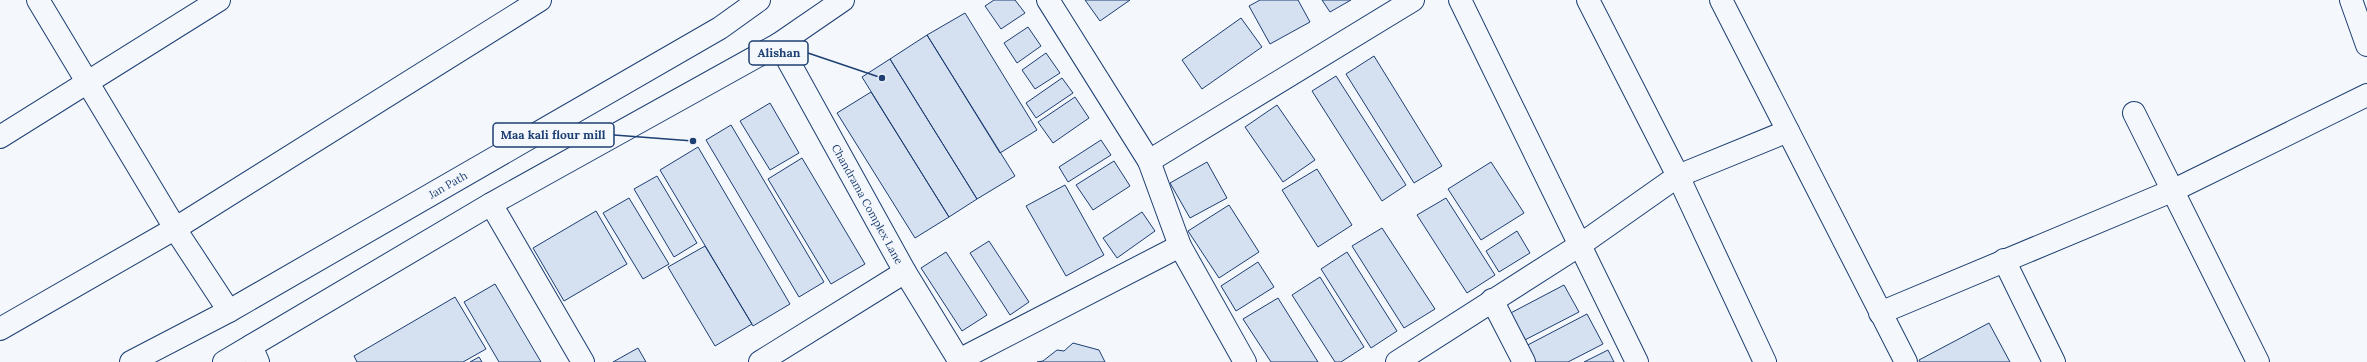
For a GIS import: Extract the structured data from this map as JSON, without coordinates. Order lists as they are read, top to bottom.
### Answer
{
  "streets": {
    "street": ["Jan Path", "Chandrama Complex Lane"]
  },
  "places": ["Alishan", "Maa kali flour mill"]
}
